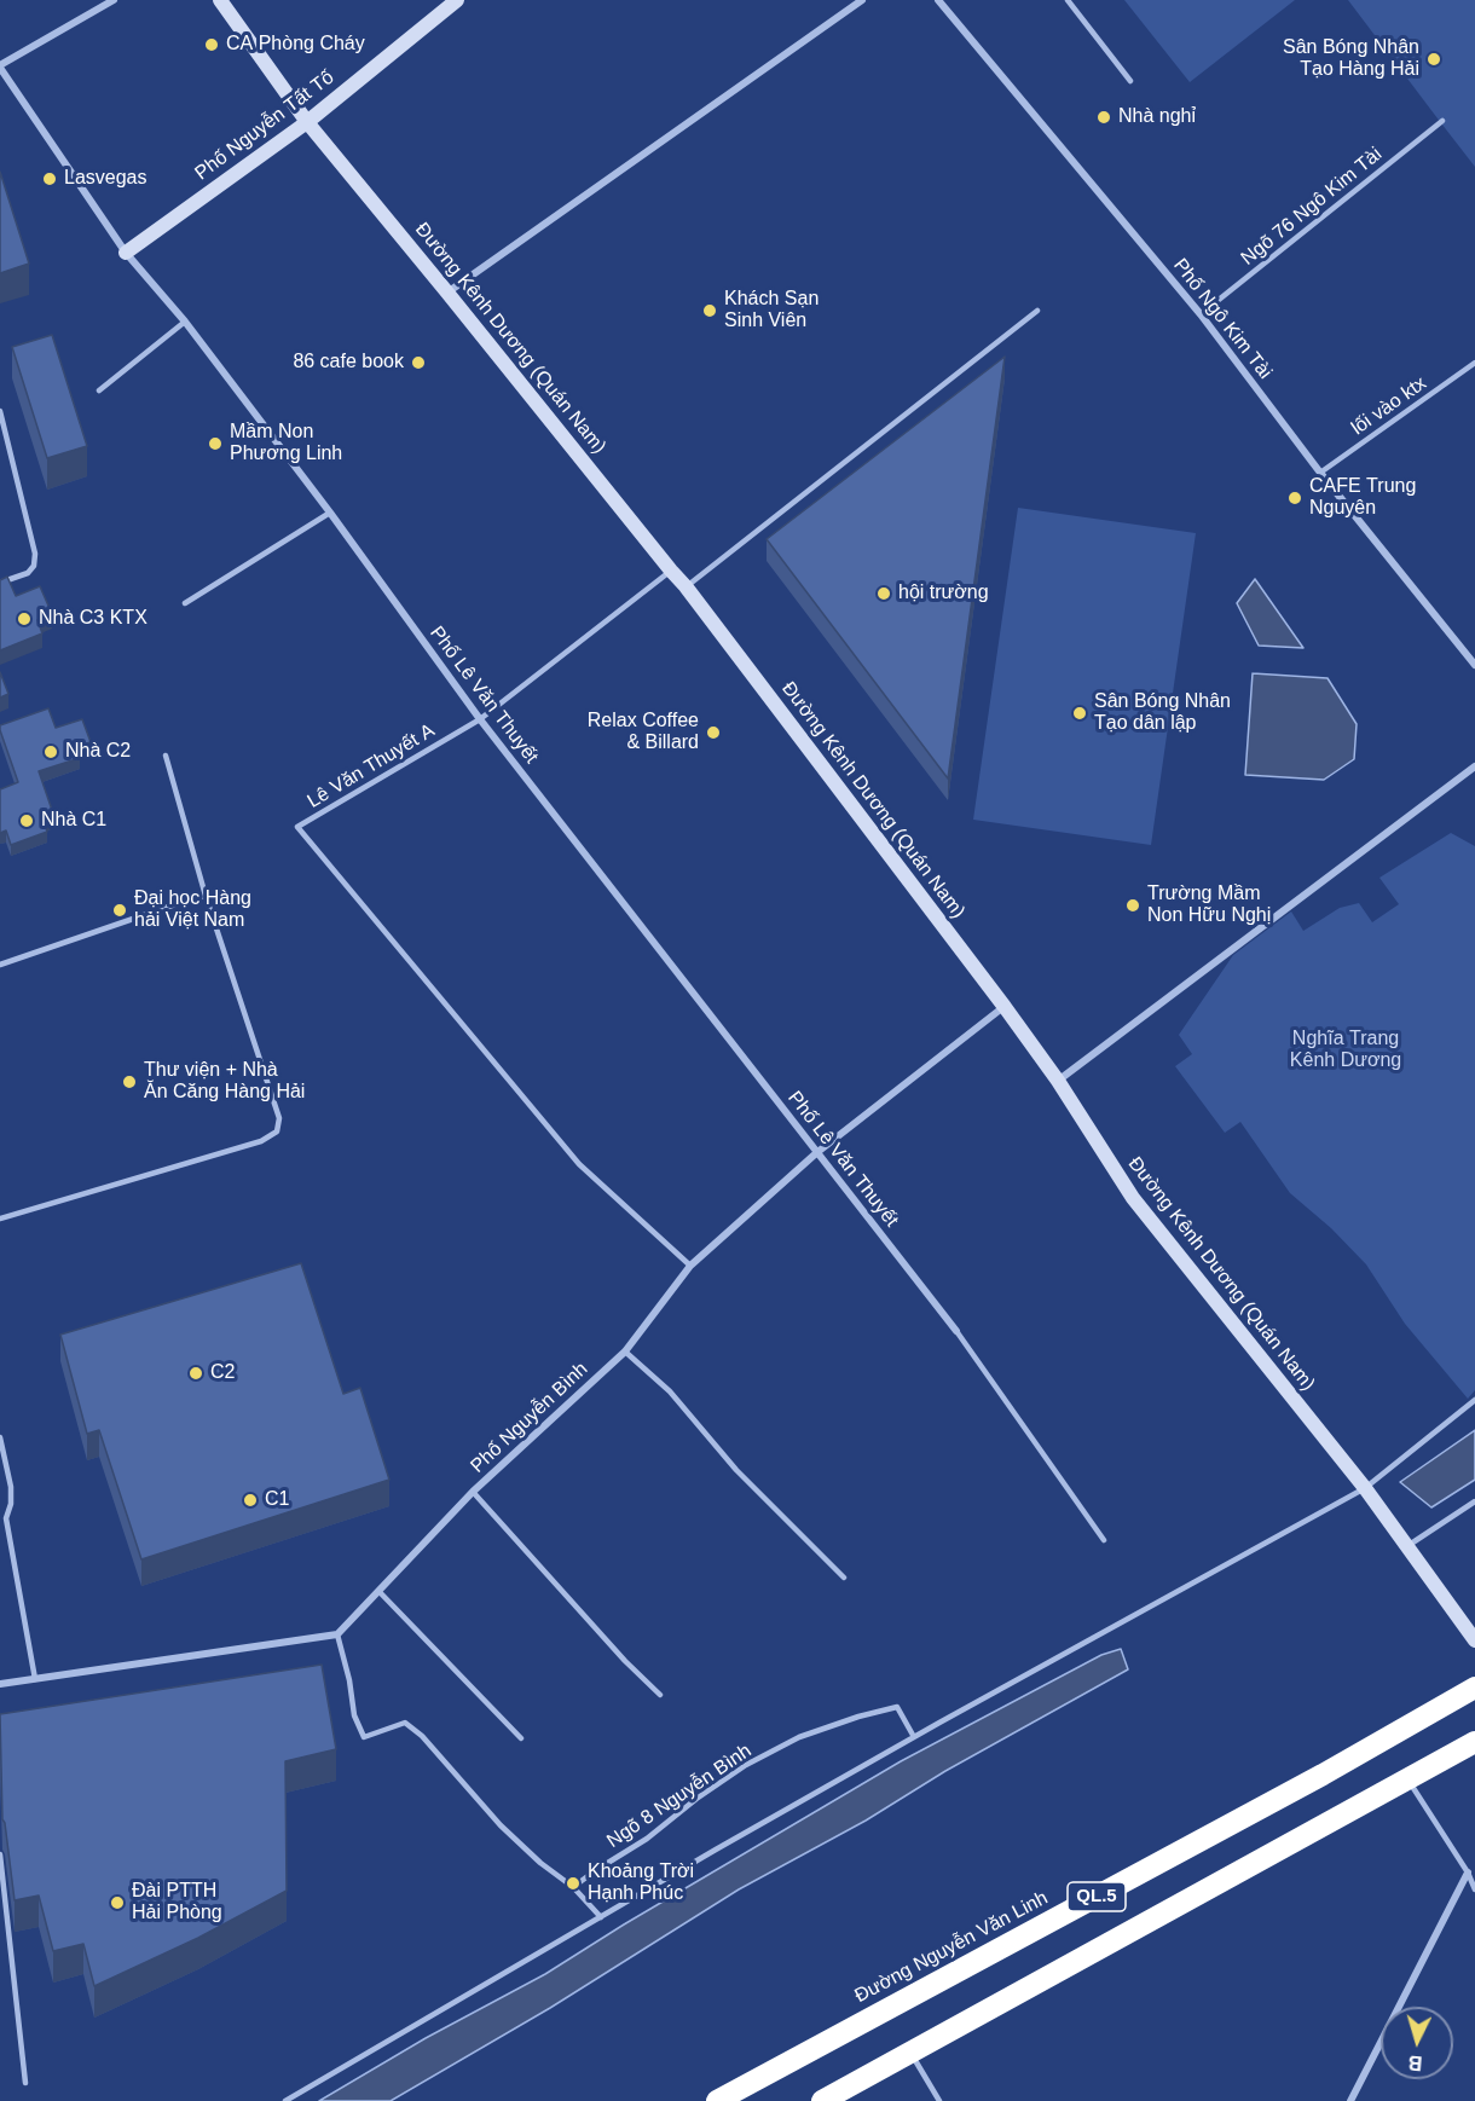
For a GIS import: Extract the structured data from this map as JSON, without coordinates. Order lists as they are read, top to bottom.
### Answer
{
  "streets": {
    "highway": ["QL.5", "Đường Nguyễn Văn Linh"],
    "street": [
      "Phố Nguyễn Tất Tố",
      "Phố Ngô Kim Tài",
      "Đường Kênh Dương (Quán Nam)",
      "Phố Lê Văn Thuyết",
      "Phố Nguyễn Bình"
    ],
    "lane": [
      "Ngõ 76 Ngô Kim Tài",
      "lối vào ktx",
      "Lê Văn Thuyết A",
      "Ngõ 8 Nguyễn Bình"
    ]
  },
  "crossings": [
    ["Phố Nguyễn Tất Tố", "Đường Kênh Dương (Quán Nam)"],
    ["Phố Nguyễn Tất Tố", "Phố Lê Văn Thuyết"],
    ["Ngõ 76 Ngô Kim Tài", "Phố Ngô Kim Tài"],
    ["Phố Ngô Kim Tài", "lối vào ktx"],
    ["Đường Kênh Dương (Quán Nam)", "Lê Văn Thuyết A"],
    ["Đường Kênh Dương (Quán Nam)", "Phố Nguyễn Bình"],
    ["Phố Lê Văn Thuyết", "Lê Văn Thuyết A"],
    ["Phố Lê Văn Thuyết", "Phố Nguyễn Bình"],
    ["Lê Văn Thuyết A", "Phố Nguyễn Bình"]
  ],
  "parks": ["Nghĩa Trang Kênh Dương"],
  "places": [
    "CA Phòng Cháy",
    "Sân Bóng Nhân Tạo Hàng Hải",
    "Nhà nghỉ",
    "Lasvegas",
    "Khách Sạn Sinh Viên",
    "86 cafe book",
    "Mầm Non Phương Linh",
    "CAFE Trung Nguyên",
    "hội trường",
    "Nhà C3 KTX",
    "Sân Bóng Nhân Tạo dân lập",
    "Relax Coffee & Billard",
    "Nhà C2",
    "Nhà C1",
    "Trường Mầm Non Hữu Nghị",
    "Đại học Hàng hải Việt Nam",
    "Thư viện + Nhà Ăn Căng Hàng Hải",
    "C2",
    "C1",
    "Khoảng Trời Hạnh Phúc",
    "Đài PTTH Hải Phòng"
  ],
  "north": "bottom"
}
